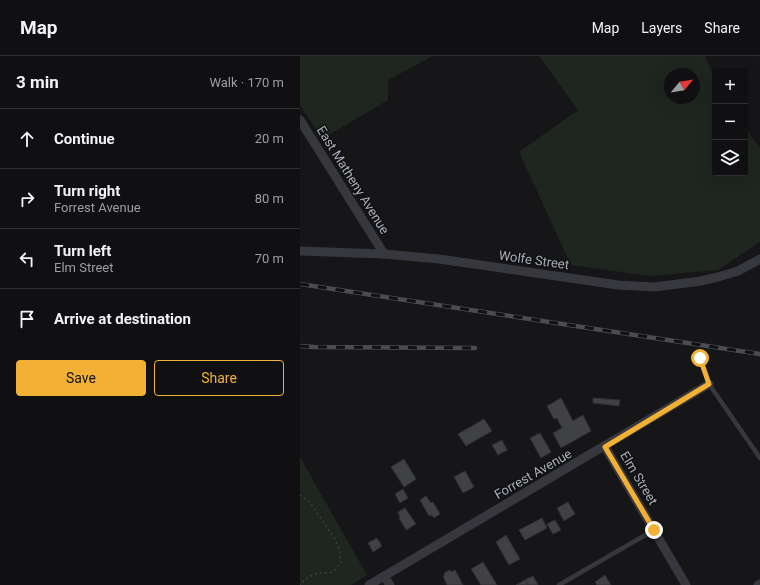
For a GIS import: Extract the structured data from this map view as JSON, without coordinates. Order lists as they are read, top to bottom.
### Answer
{
  "streets": {
    "street": [
      "East Matheny Avenue",
      "Wolfe Street",
      "Forrest Avenue",
      "Elm Street"
    ]
  },
  "crossings": [
    ["East Matheny Avenue", "Wolfe Street"],
    ["Forrest Avenue", "Elm Street"]
  ],
  "north": "top right",
  "page": {
    "header": "Map",
    "nav": ["Map", "Layers", "Share"],
    "heading": ["3 min", "Walk · 170 m"],
    "map_buttons": ["+", "−"],
    "list": [
      ["Continue", "20 m"],
      ["Turn right", "Forrest Avenue", "80 m"],
      ["Turn left", "Elm Street", "70 m"],
      "Arrive at destination"
    ],
    "buttons": ["Save", "Share"]
  }
}
